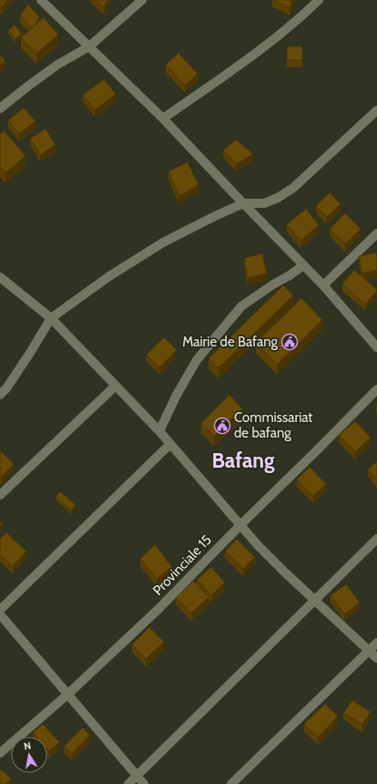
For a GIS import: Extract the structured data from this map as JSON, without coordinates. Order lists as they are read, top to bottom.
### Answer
{
  "streets": {
    "street": ["Provinciale 15"]
  },
  "districts": ["Bafang"],
  "places": {
    "public building": ["Mairie de Bafang", "Commissariat de bafang"]
  },
  "north": "top"
}
